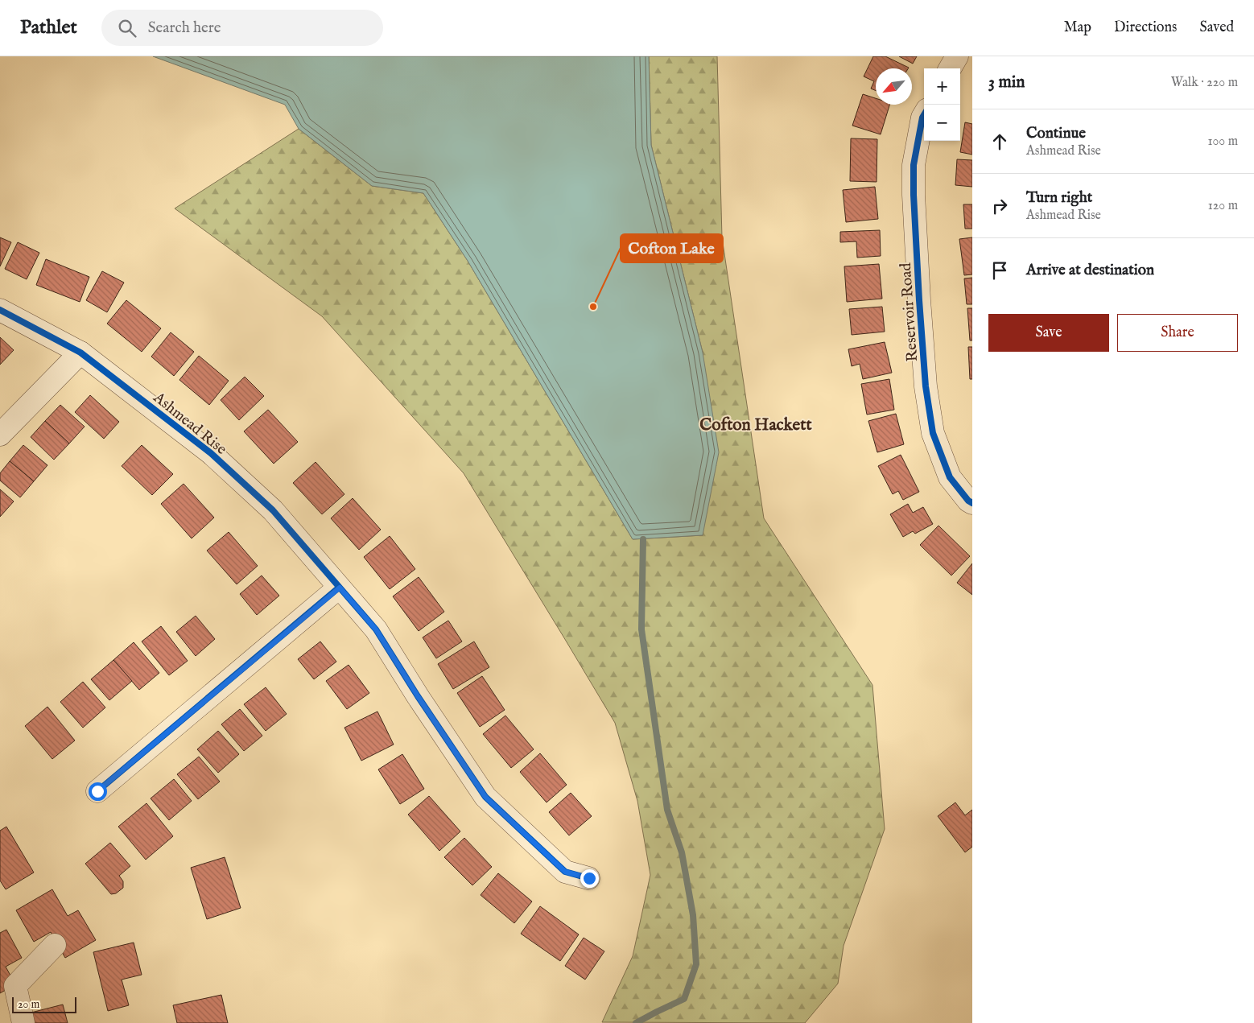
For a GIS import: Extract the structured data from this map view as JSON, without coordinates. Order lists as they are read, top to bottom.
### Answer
{
  "streets": {
    "street": ["Reservoir Road", "Ashmead Rise"]
  },
  "districts": ["Cofton Hackett"],
  "places": ["Cofton Lake"],
  "scale_bar": "20 m",
  "north": "bottom left",
  "page": {
    "header": "Pathlet",
    "search": "Search here",
    "nav": ["Map", "Directions", "Saved"],
    "heading": ["3 min", "Walk · 220 m"],
    "map_buttons": ["+", "−"],
    "list": [
      ["Continue", "Ashmead Rise", "100 m"],
      ["Turn right", "Ashmead Rise", "120 m"],
      "Arrive at destination"
    ],
    "buttons": ["Save", "Share"],
    "scale": "20 m"
  }
}
